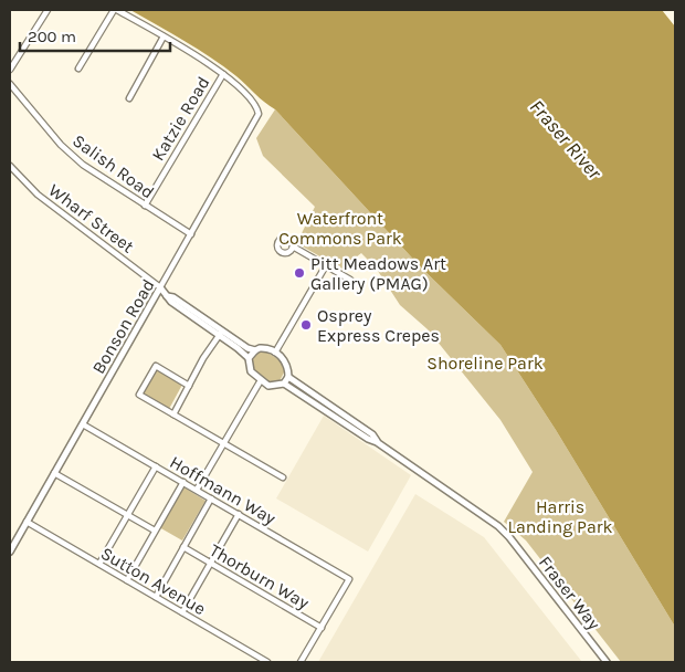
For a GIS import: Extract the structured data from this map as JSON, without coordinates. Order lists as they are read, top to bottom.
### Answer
{
  "streets": {
    "street": [
      "Katzie Road",
      "Salish Road",
      "Wharf Street",
      "Bonson Road",
      "Hoffmann Way",
      "Thorburn Way",
      "Sutton Avenue",
      "Fraser Way"
    ]
  },
  "crossings": [
    ["Katzie Road", "Salish Road"],
    ["Katzie Road", "Bonson Road"],
    ["Salish Road", "Bonson Road"],
    ["Wharf Street", "Bonson Road"],
    ["Bonson Road", "Hoffmann Way"],
    ["Bonson Road", "Sutton Avenue"],
    ["Hoffmann Way", "Thorburn Way"]
  ],
  "water": ["Fraser River"],
  "parks": ["Waterfront Commons Park", "Shoreline Park", "Harris Landing Park"],
  "places": ["Pitt Meadows Art Gallery (PMAG)", "Osprey Express Crepes"],
  "scale_bar": "200 m"
}
